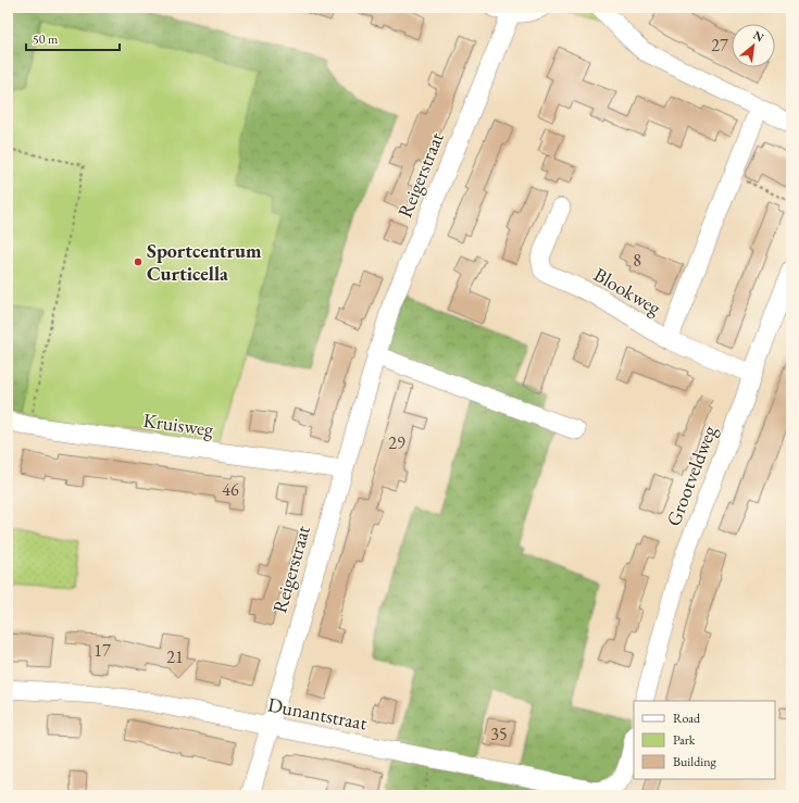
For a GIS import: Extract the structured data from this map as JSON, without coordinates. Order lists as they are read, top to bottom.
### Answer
{
  "streets": {
    "street": [
      "Reigerstraat",
      "Blookweg",
      "Kruisweg",
      "Grootveldweg",
      "Dunantstraat"
    ]
  },
  "crossings": [
    ["Reigerstraat", "Kruisweg"],
    ["Reigerstraat", "Dunantstraat"],
    ["Blookweg", "Grootveldweg"]
  ],
  "places": ["Sportcentrum Curticella"],
  "house_numbers": [
    "27",
    "8",
    "29",
    "46",
    "17",
    "21",
    "35"
  ],
  "legend": ["Road", "Park", "Building"],
  "scale_bar": "50 m",
  "north": "top right"
}
